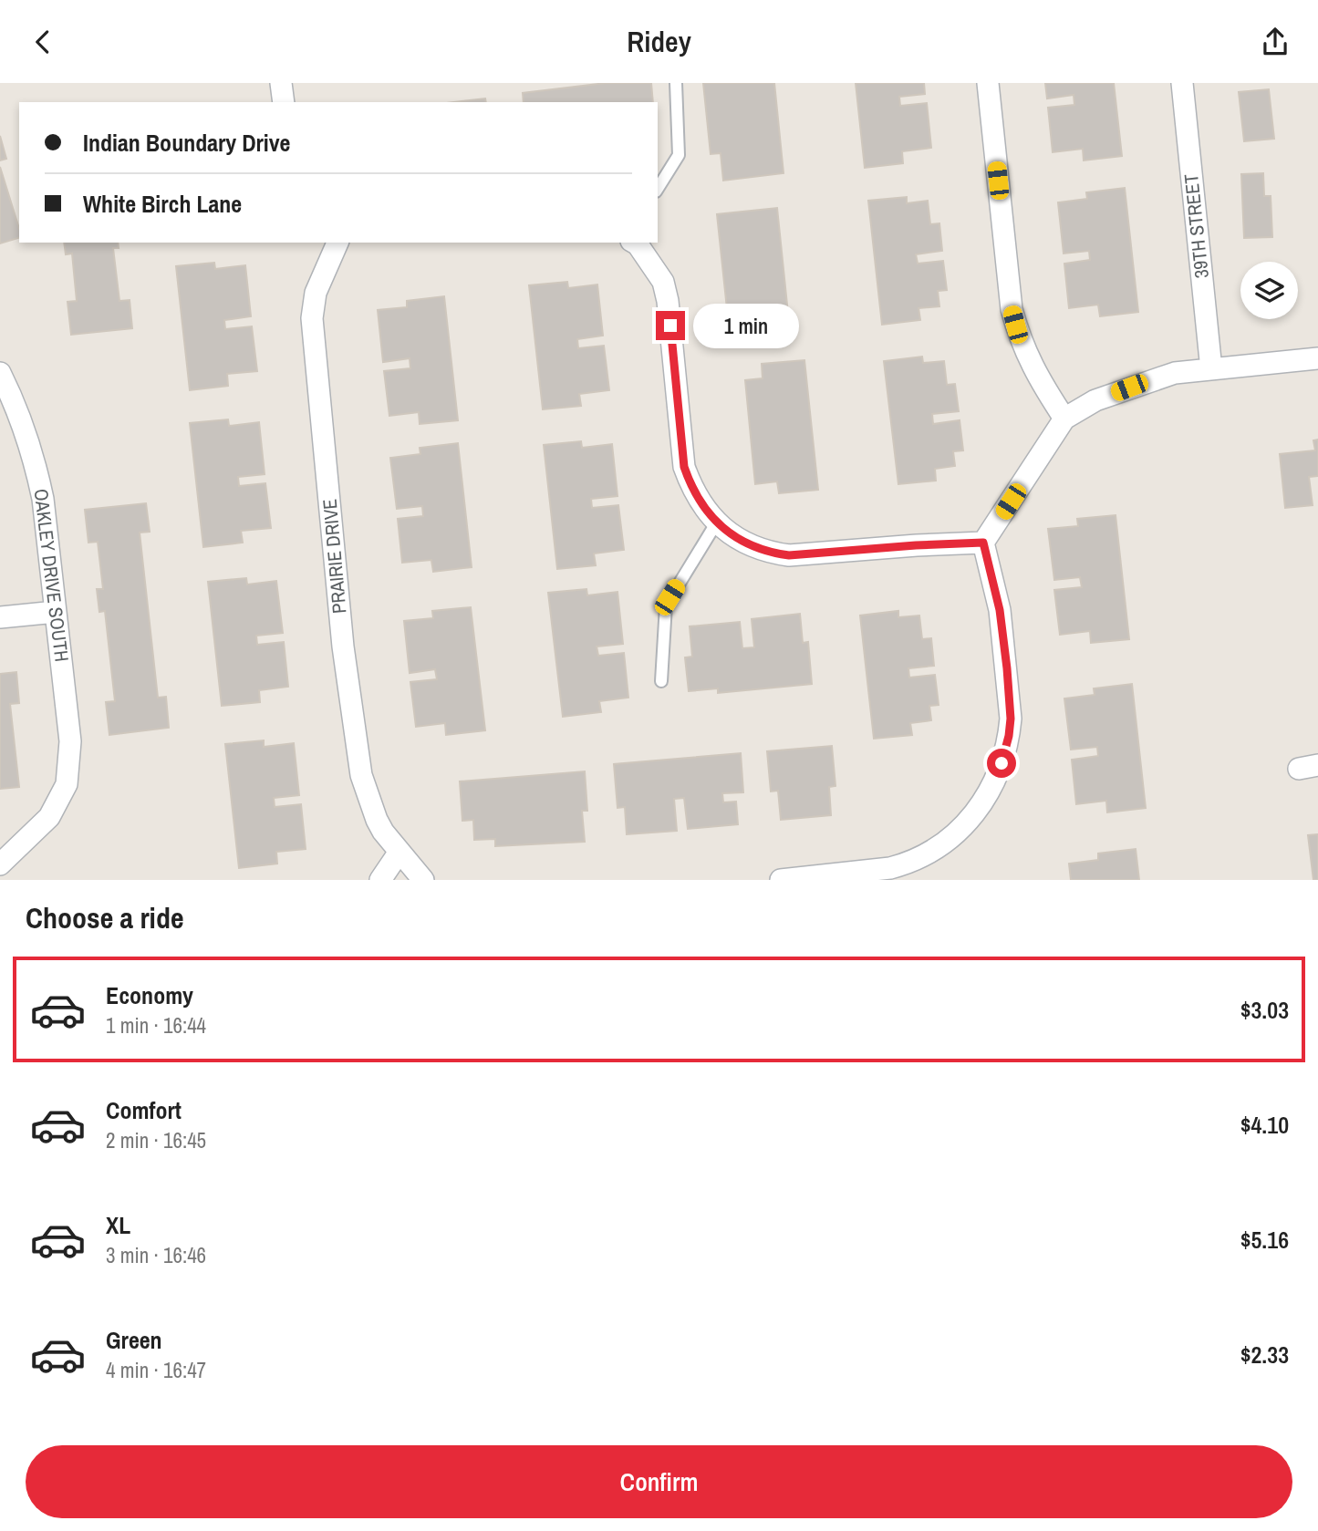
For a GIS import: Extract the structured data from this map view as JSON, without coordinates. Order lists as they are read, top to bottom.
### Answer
{
  "streets": {
    "street": ["39TH STREET", "PRAIRIE DRIVE", "OAKLEY DRIVE SOUTH"]
  },
  "page": {
    "header": "Ridey",
    "banner": ["Indian Boundary Drive", "White Birch Lane"],
    "bubble": "1 min",
    "heading": "Choose a ride",
    "list": [
      {
        "name": "Economy",
        "note": "1 min · 16:44",
        "value": "$3.03"
      },
      {
        "name": "Comfort",
        "note": "2 min · 16:45",
        "value": "$4.10"
      },
      {
        "name": "XL",
        "note": "3 min · 16:46",
        "value": "$5.16"
      },
      {
        "name": "Green",
        "note": "4 min · 16:47",
        "value": "$2.33"
      }
    ],
    "buttons": "Confirm"
  }
}
